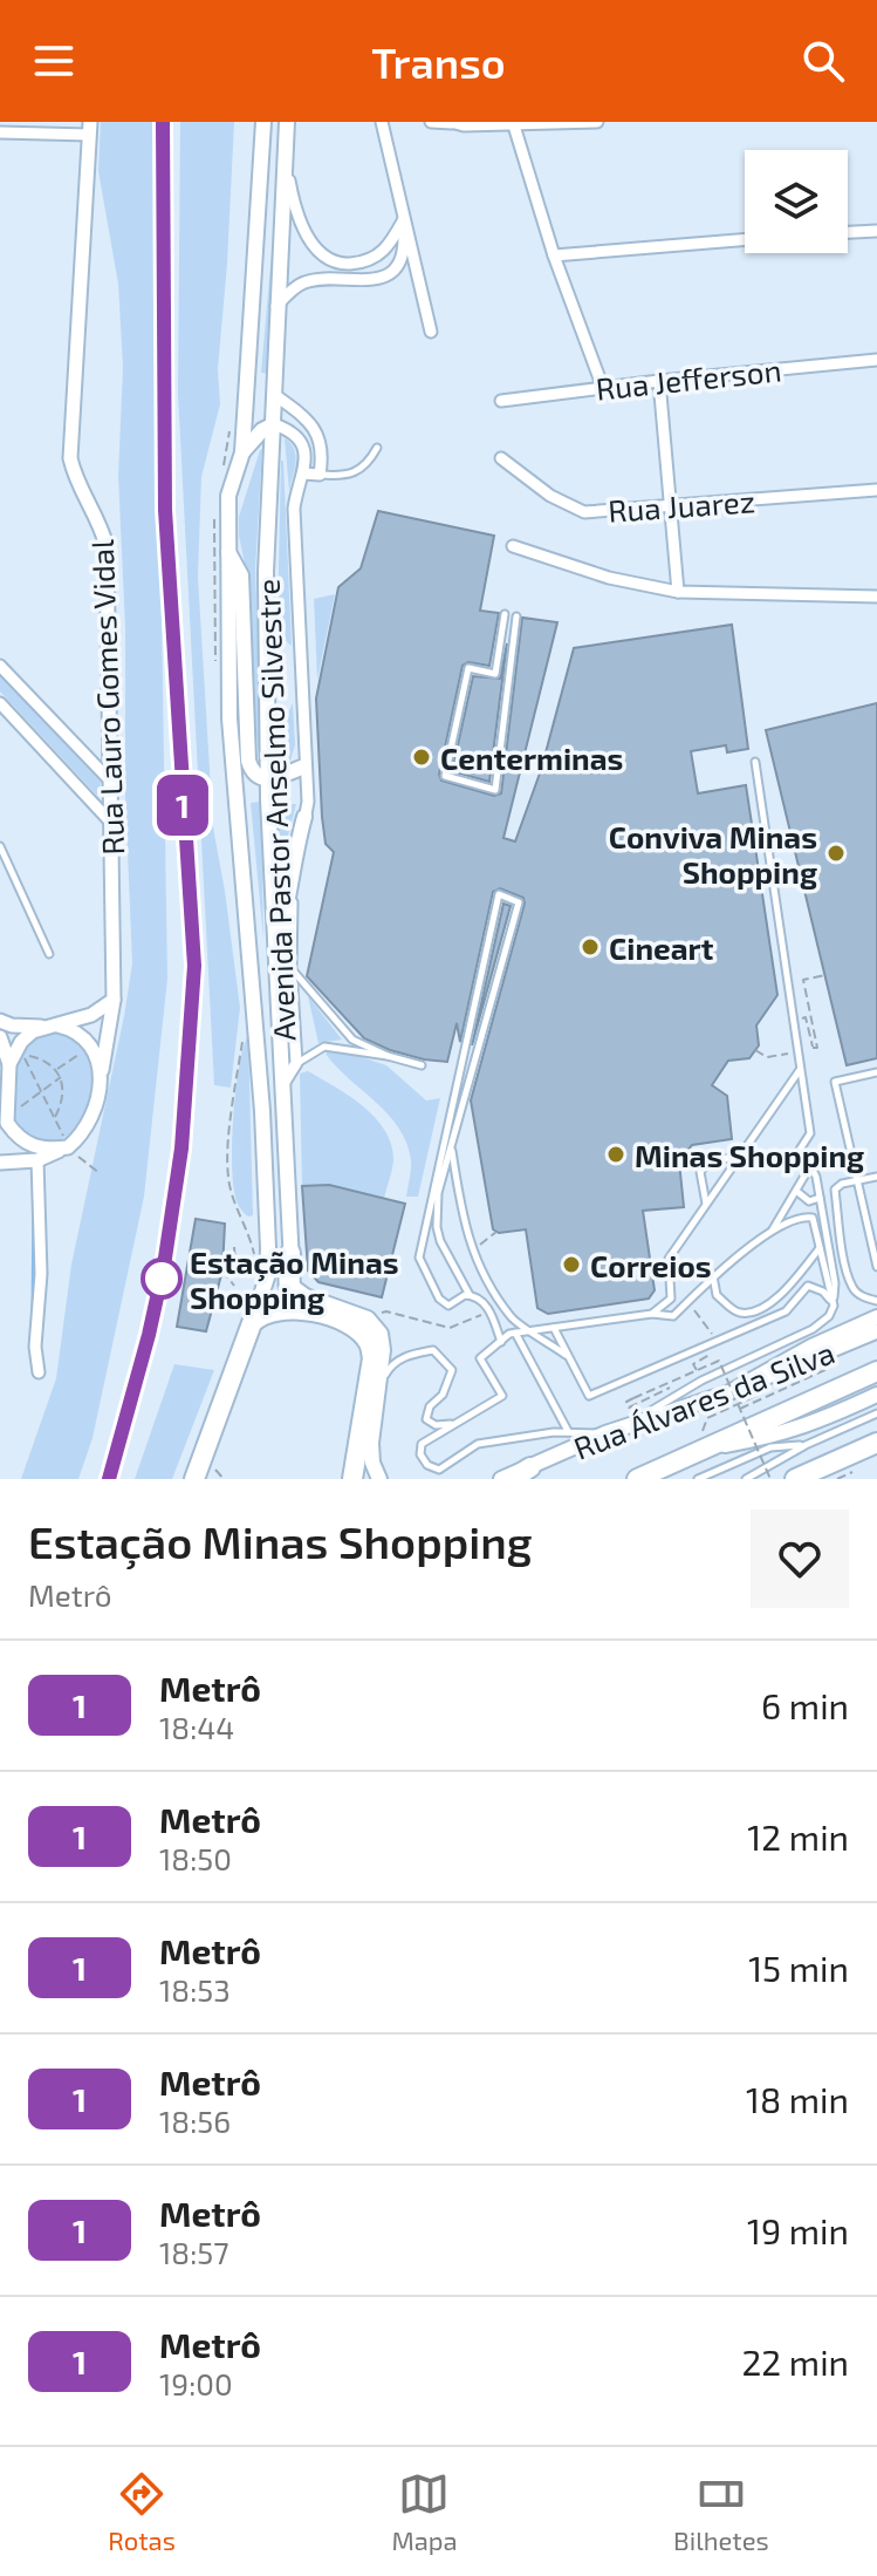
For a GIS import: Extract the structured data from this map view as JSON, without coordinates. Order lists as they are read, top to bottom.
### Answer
{
  "streets": {
    "main road": ["Avenida Pastor Anselmo Silvestre", "Rua Álvares da Silva"],
    "street": ["Rua Jefferson", "Rua Juarez", "Rua Lauro Gomes Vidal"]
  },
  "places": [
    "Centerminas",
    "Conviva Minas Shopping",
    "Cineart",
    "Minas Shopping",
    "Correios",
    "Estação Minas Shopping"
  ],
  "lines": ["metro line 1"],
  "page": {
    "header": "Transo",
    "on_map": "1",
    "heading": ["Estação Minas Shopping", "Metrô"],
    "list": [
      {
        "mark": "1",
        "name": "Metrô",
        "note": "18:44",
        "value": "6 min"
      },
      {
        "mark": "1",
        "name": "Metrô",
        "note": "18:50",
        "value": "12 min"
      },
      {
        "mark": "1",
        "name": "Metrô",
        "note": "18:53",
        "value": "15 min"
      },
      {
        "mark": "1",
        "name": "Metrô",
        "note": "18:56",
        "value": "18 min"
      },
      {
        "mark": "1",
        "name": "Metrô",
        "note": "18:57",
        "value": "19 min"
      },
      {
        "mark": "1",
        "name": "Metrô",
        "note": "19:00",
        "value": "22 min"
      }
    ],
    "tabs": ["Rotas", "Mapa", "Bilhetes"]
  }
}
